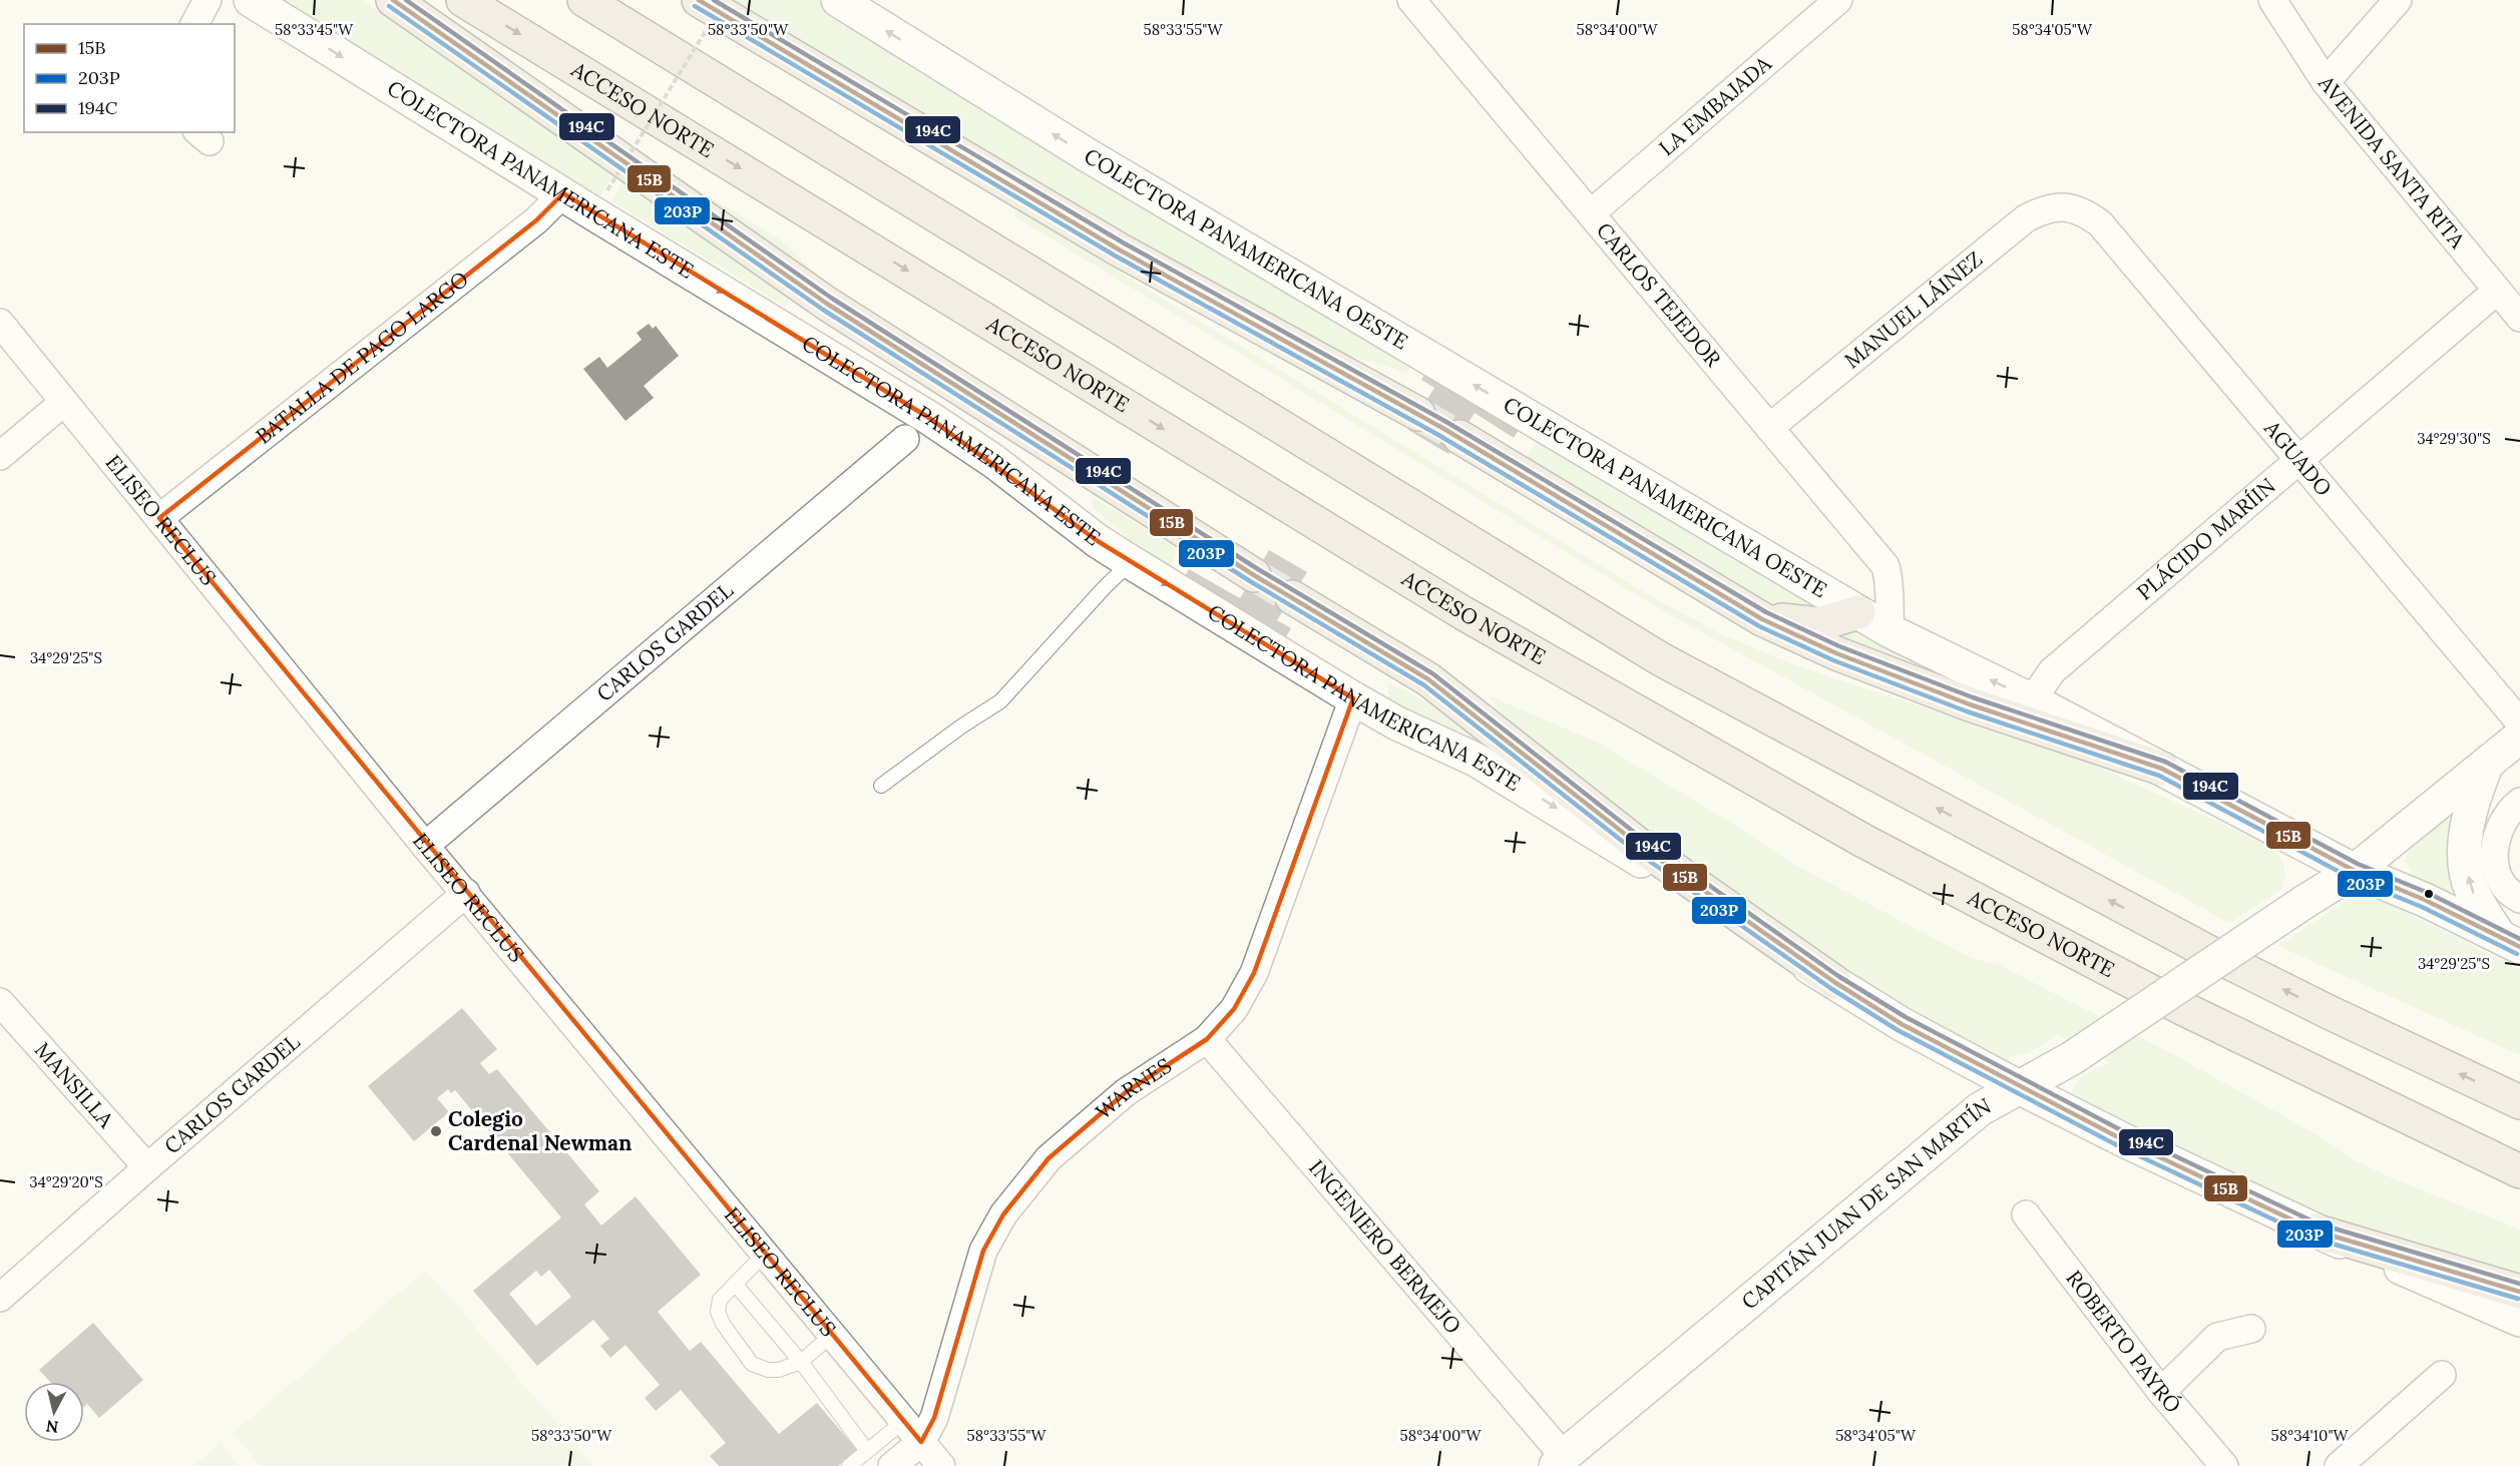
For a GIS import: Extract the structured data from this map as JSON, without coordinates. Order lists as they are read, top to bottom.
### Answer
{
  "streets": {
    "highway": ["ACCESO NORTE"],
    "street": [
      "LA EMBAJADA",
      "AVENIDA SANTA RITA",
      "COLECTORA PANAMERICANA ESTE",
      "COLECTORA PANAMERICANA OESTE",
      "CARLOS TEJEDOR",
      "MANUEL LÁINEZ",
      "BATALLA DE PAGO LARGO",
      "AGUADO",
      "ELISEO RECLUS",
      "PLÁCIDO MARÍIN",
      "CARLOS GARDEL",
      "MANSILLA",
      "WARNES",
      "CAPITÁN JUAN DE SAN MARTÍN",
      "INGENIERO BERMEJO",
      "ROBERTO PAYRÓ"
    ]
  },
  "crossings": [
    ["LA EMBAJADA", "CARLOS TEJEDOR"],
    ["AVENIDA SANTA RITA", "PLÁCIDO MARÍIN"],
    ["COLECTORA PANAMERICANA ESTE", "BATALLA DE PAGO LARGO"],
    ["COLECTORA PANAMERICANA ESTE", "WARNES"],
    ["COLECTORA PANAMERICANA ESTE", "CAPITÁN JUAN DE SAN MARTÍN"],
    ["COLECTORA PANAMERICANA OESTE", "CARLOS TEJEDOR"],
    ["COLECTORA PANAMERICANA OESTE", "PLÁCIDO MARÍIN"],
    ["COLECTORA PANAMERICANA OESTE", "CAPITÁN JUAN DE SAN MARTÍN"],
    ["CARLOS TEJEDOR", "MANUEL LÁINEZ"],
    ["MANUEL LÁINEZ", "AGUADO"],
    ["BATALLA DE PAGO LARGO", "ELISEO RECLUS"],
    ["AGUADO", "PLÁCIDO MARÍIN"],
    ["ELISEO RECLUS", "CARLOS GARDEL"],
    ["ELISEO RECLUS", "WARNES"],
    ["CARLOS GARDEL", "MANSILLA"],
    ["WARNES", "INGENIERO BERMEJO"],
    ["CAPITÁN JUAN DE SAN MARTÍN", "INGENIERO BERMEJO"]
  ],
  "one_way": ["COLECTORA PANAMERICANA ESTE", "COLECTORA PANAMERICANA OESTE"],
  "places": ["Colegio Cardenal Newman"],
  "lines": ["transit line 15B", "transit line 194C", "transit line 203P"],
  "legend": ["15B", "203P", "194C"],
  "north": "bottom",
  "coordinates": [
    "58°33'45\"W",
    "58°33'50\"W",
    "58°33'55\"W",
    "58°34'00\"W",
    "58°34'05\"W",
    "34°29'30\"S",
    "34°29'25\"S",
    "34°29'20\"S",
    "58°34'10\"W"
  ]
}
